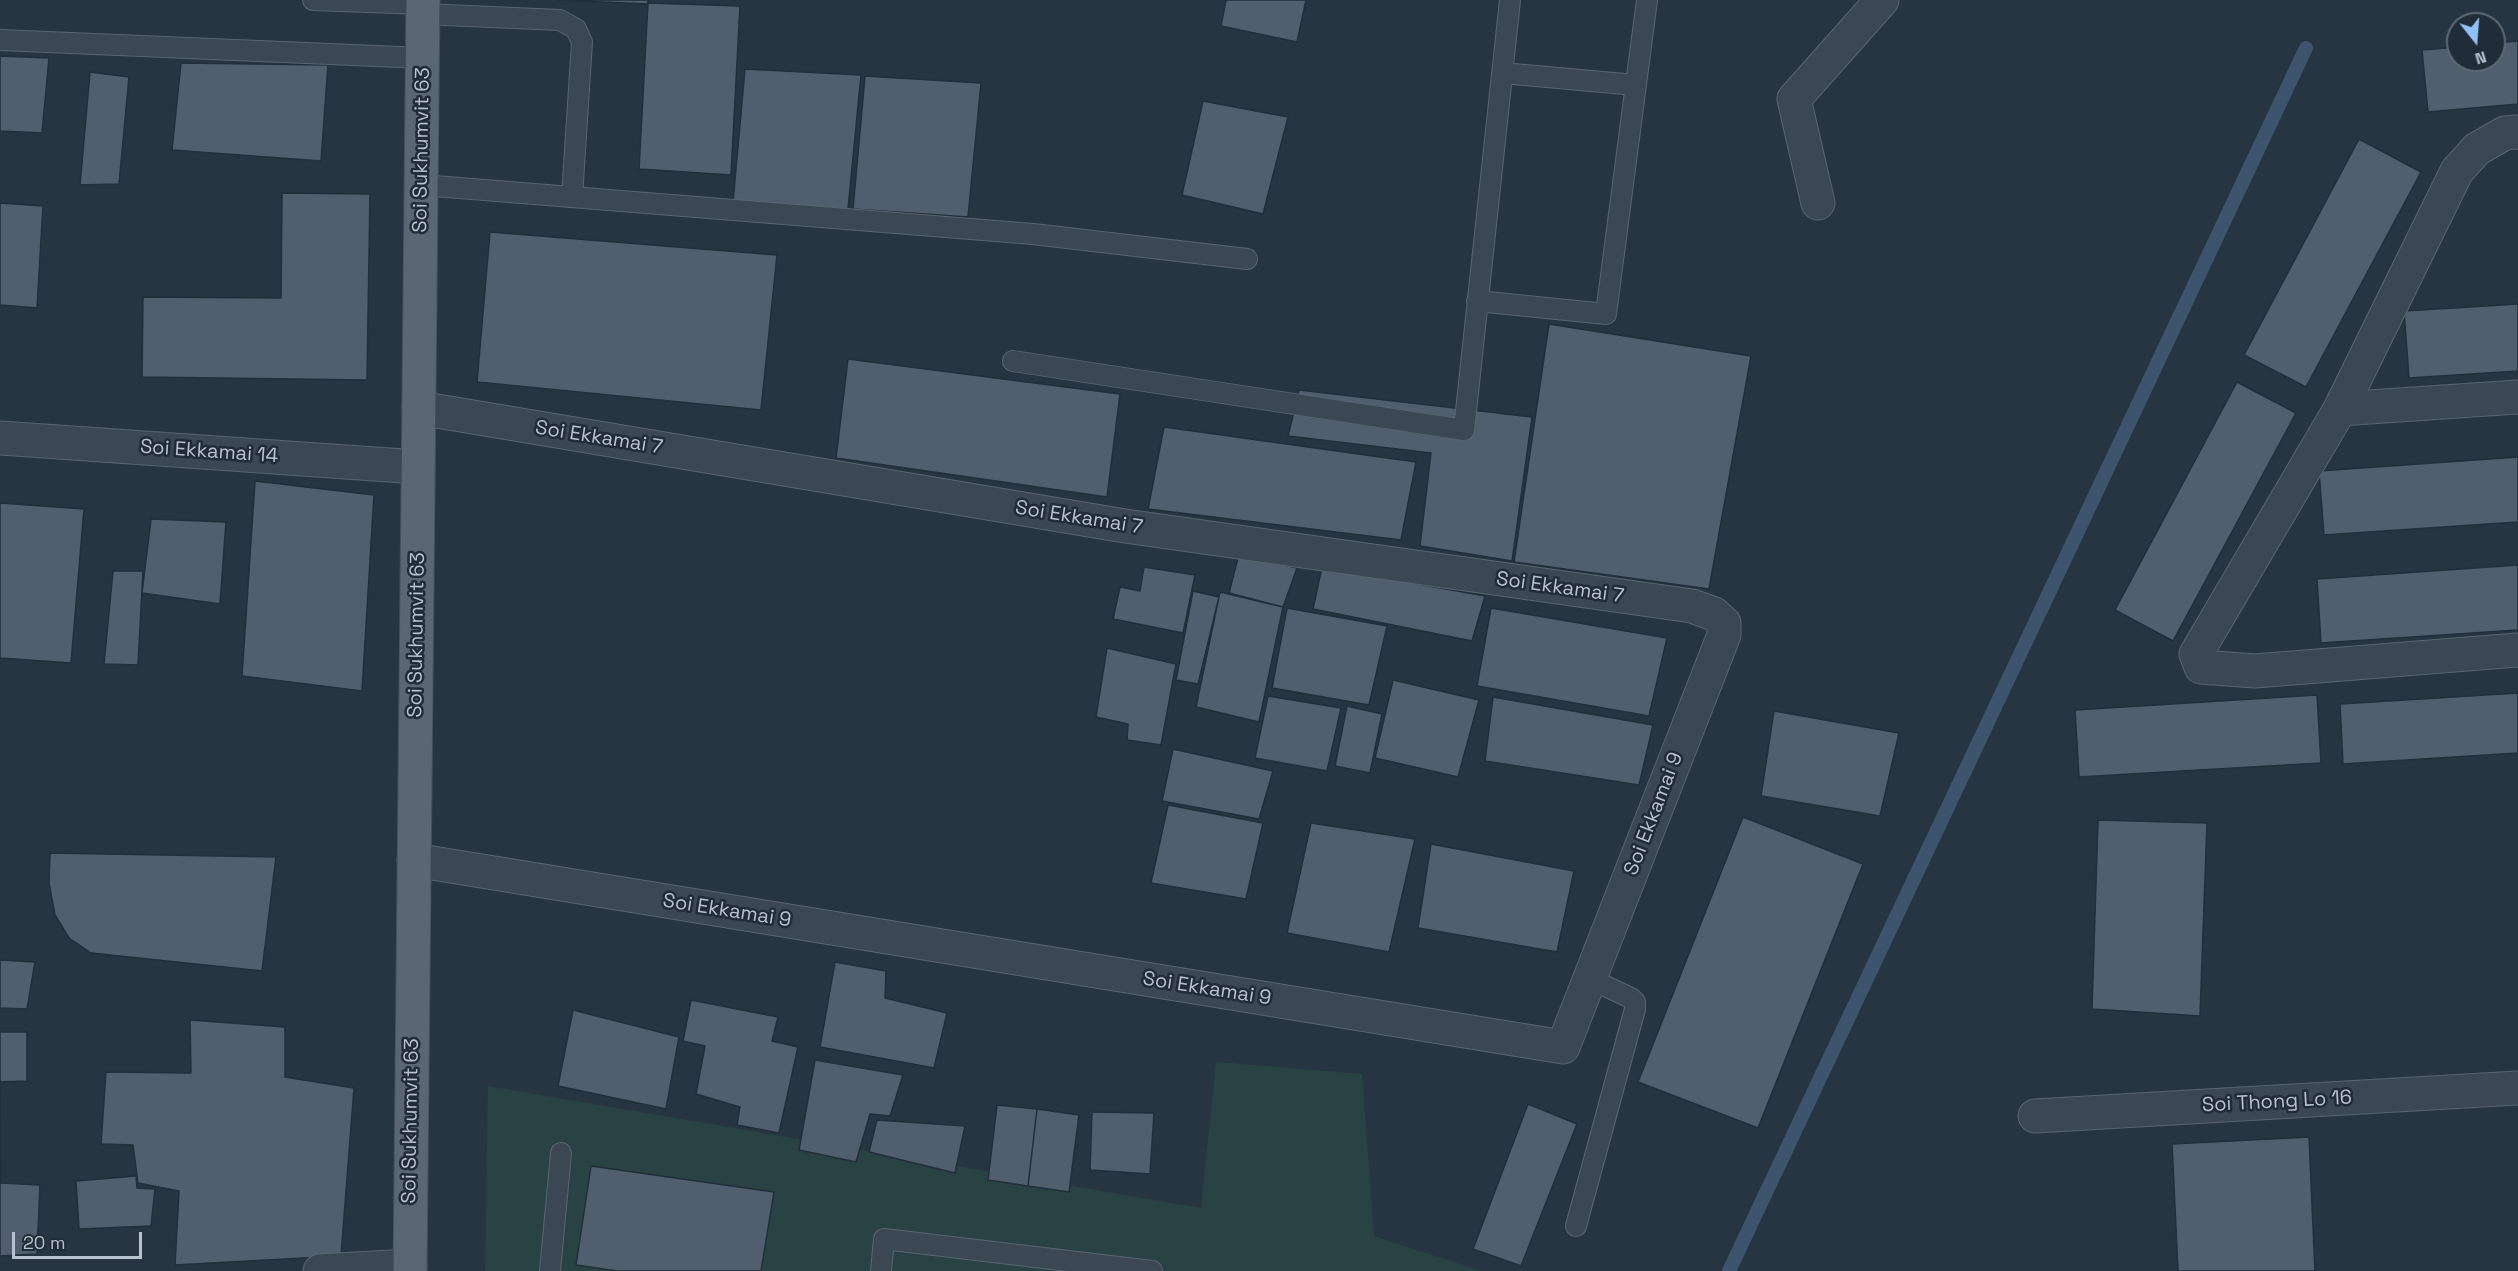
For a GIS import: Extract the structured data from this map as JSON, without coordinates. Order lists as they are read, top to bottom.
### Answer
{
  "streets": {
    "main road": ["Soi Sukhumvit 63"],
    "street": [
      "Soi Ekkamai 7",
      "Soi Ekkamai 14",
      "Soi Ekkamai 9",
      "Soi Thong Lo 16"
    ]
  },
  "crossings": [
    ["Soi Sukhumvit 63", "Soi Ekkamai 7"],
    ["Soi Sukhumvit 63", "Soi Ekkamai 14"],
    ["Soi Sukhumvit 63", "Soi Ekkamai 9"],
    ["Soi Ekkamai 7", "Soi Ekkamai 9"]
  ],
  "scale_bar": "20 m",
  "north": "bottom"
}
